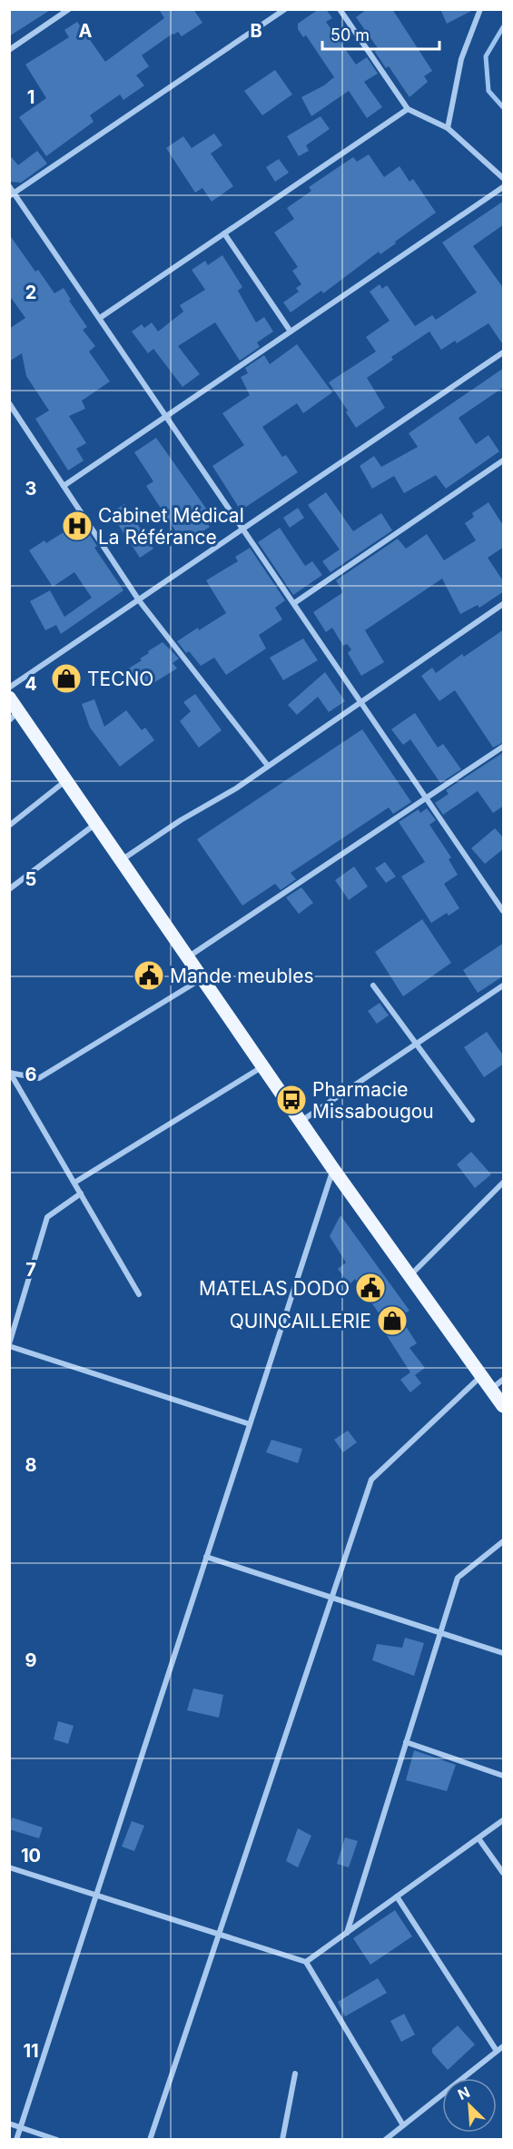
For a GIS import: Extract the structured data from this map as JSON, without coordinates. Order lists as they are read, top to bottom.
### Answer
{
  "places": {
    "hospital": ["Cabinet Médical La Référance"],
    "shop": ["TECNO", "QUINCAILLERIE"],
    "public building": ["Mande meubles", "MATELAS DODO"],
    "bus stop": ["Pharmacie Missabougou"]
  },
  "scale_bar": "50 m",
  "north": "top left",
  "grid": {
    "columns": ["A", "B"],
    "rows": [
      "1",
      "2",
      "3",
      "4",
      "5",
      "6",
      "7",
      "8",
      "9",
      "10",
      "11"
    ]
  }
}
